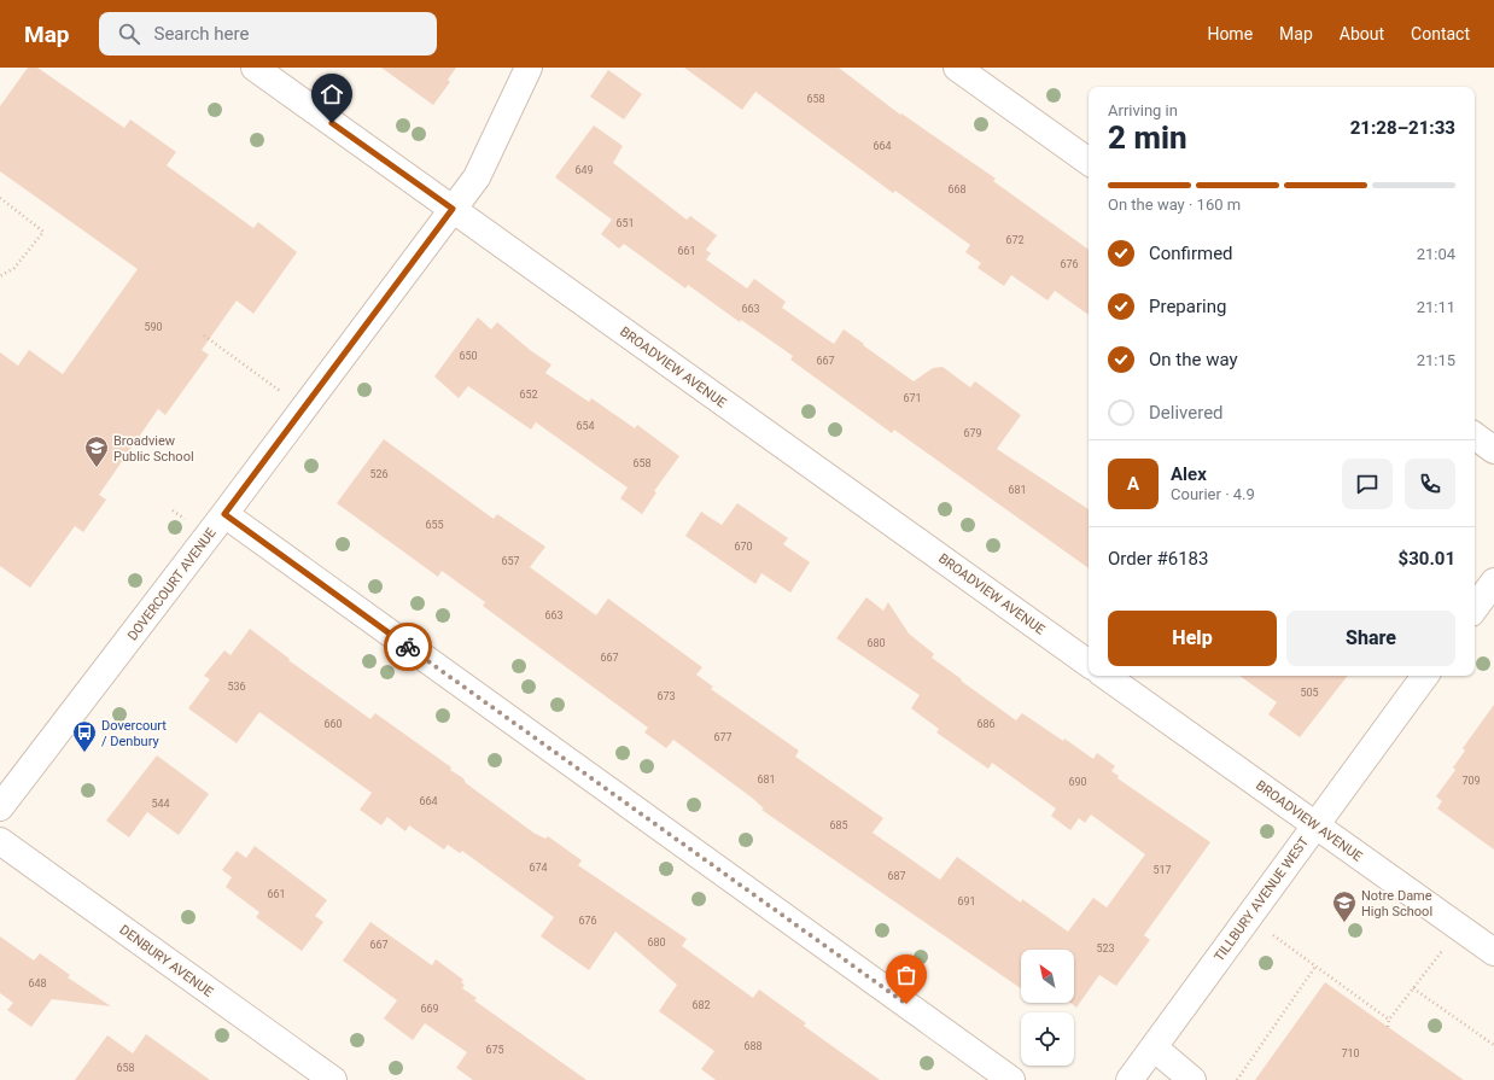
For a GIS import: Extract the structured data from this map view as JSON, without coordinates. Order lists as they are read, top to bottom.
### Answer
{
  "streets": {
    "street": [
      "BROADVIEW AVENUE",
      "DOVERCOURT AVENUE",
      "TILLBURY AVENUE WEST",
      "DENBURY AVENUE"
    ]
  },
  "crossings": [
    ["BROADVIEW AVENUE", "DOVERCOURT AVENUE"],
    ["BROADVIEW AVENUE", "TILLBURY AVENUE WEST"]
  ],
  "places": {
    "school or university": ["Broadview Public School", "Notre Dame High School"],
    "bus stop": ["Dovercourt / Denbury"]
  },
  "house_numbers": [
    "658",
    "664",
    "649",
    "668",
    "651",
    "672",
    "661",
    "676",
    "663",
    "590",
    "650",
    "667",
    "652",
    "671",
    "654",
    "679",
    "658",
    "526",
    "681",
    "655",
    "670",
    "657",
    "663",
    "680",
    "667",
    "536",
    "505",
    "673",
    "660",
    "686",
    "677",
    "681",
    "709",
    "690",
    "664",
    "544",
    "685",
    "674",
    "517",
    "687",
    "661",
    "691",
    "676",
    "680",
    "667",
    "523",
    "648",
    "682",
    "669",
    "688",
    "675",
    "710",
    "658"
  ],
  "north": "top left",
  "page": {
    "header": "Map",
    "search": "Search here",
    "nav": [
      "Home",
      "Map",
      "About",
      "Contact"
    ],
    "heading": ["2 min", "Arriving in", "21:28–21:33"],
    "panel": [
      "Alex",
      "Courier · 4.9",
      "Order #6183",
      "$30.01"
    ],
    "bar": "On the way · 160 m",
    "list": [
      ["Confirmed", "21:04"],
      ["Preparing", "21:11"],
      ["On the way", "21:15"],
      "Delivered"
    ],
    "round": "A",
    "buttons": ["Help", "Share"]
  }
}
